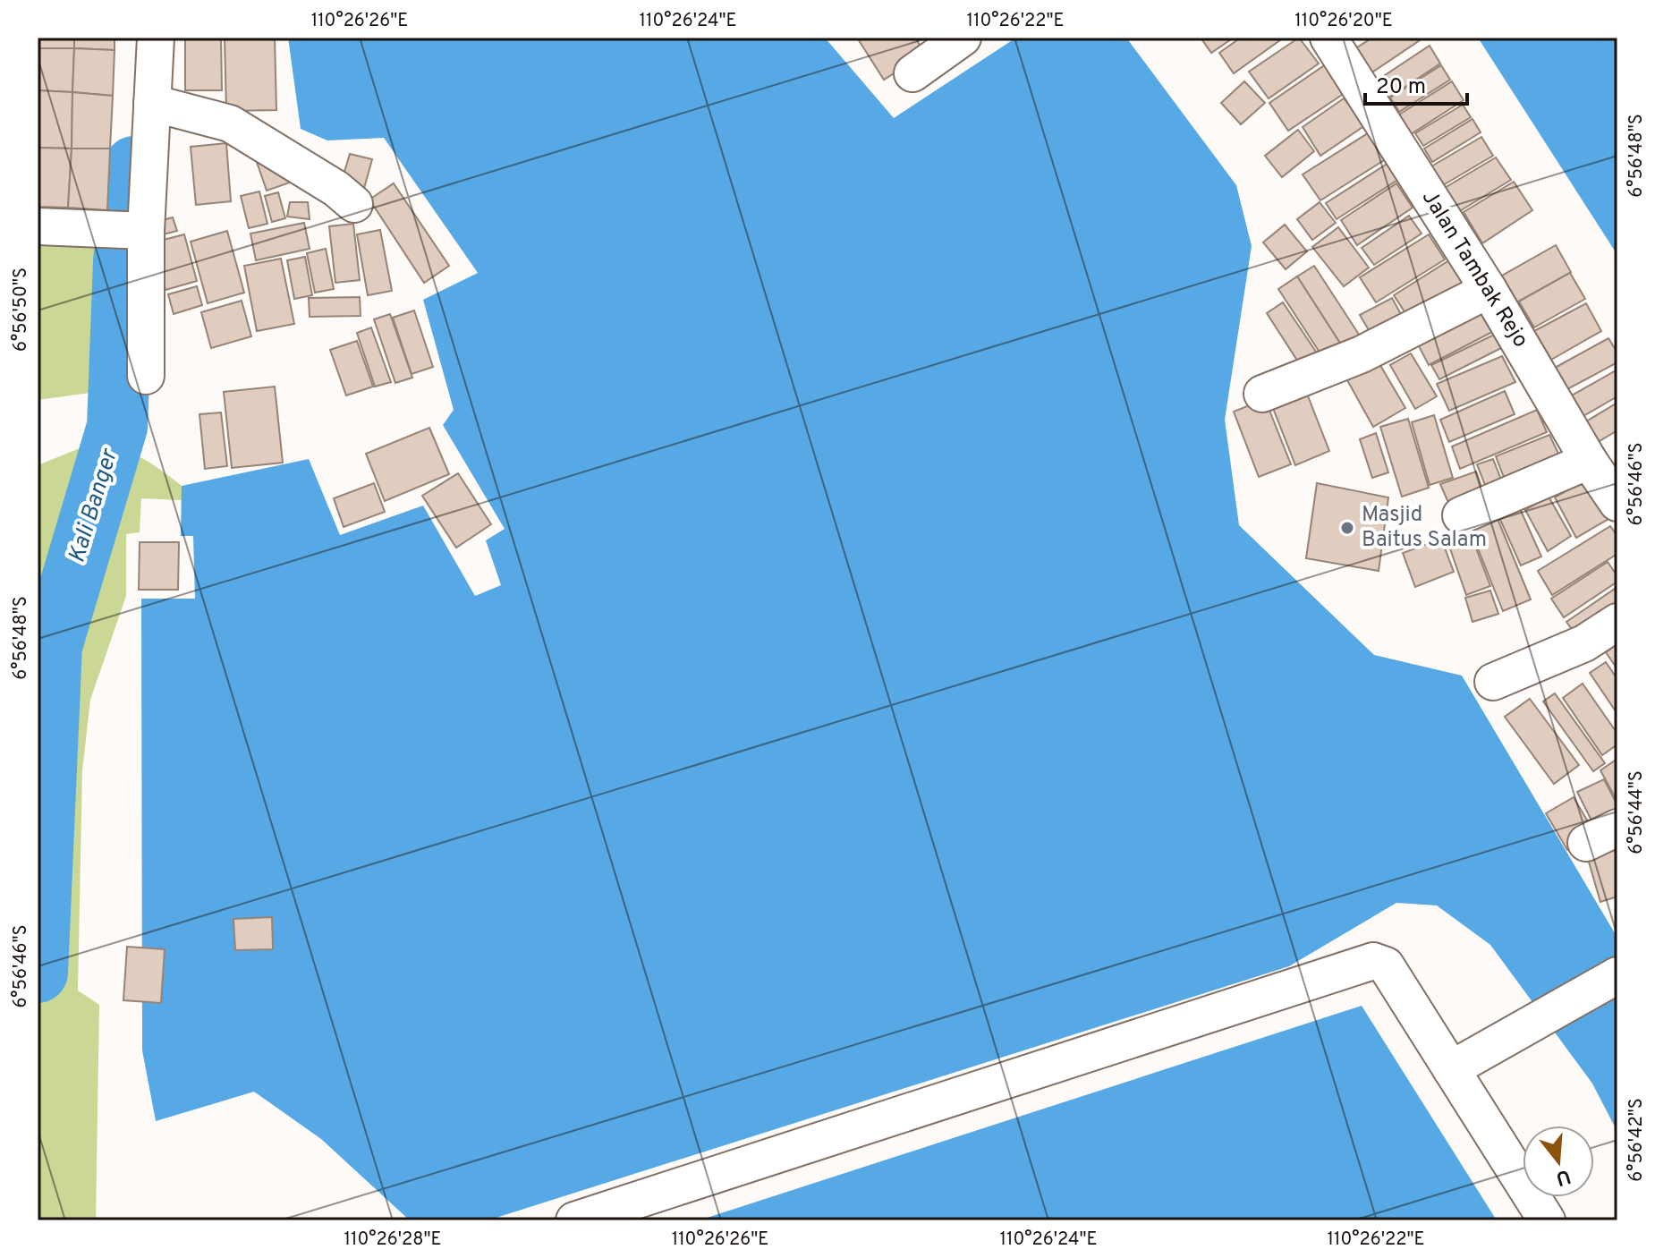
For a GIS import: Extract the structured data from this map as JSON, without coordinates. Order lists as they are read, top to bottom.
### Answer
{
  "streets": {
    "street": ["Jalan Tambak Rejo"]
  },
  "water": ["Kali Banger"],
  "places": ["Masjid Baitus Salam"],
  "scale_bar": "20 m",
  "north": "bottom",
  "coordinates": [
    "110°26'26\"E",
    "110°26'24\"E",
    "110°26'22\"E",
    "110°26'20\"E",
    "6°56'48\"S",
    "6°56'50\"S",
    "6°56'46\"S",
    "6°56'44\"S",
    "6°56'42\"S",
    "110°26'28\"E"
  ]
}
